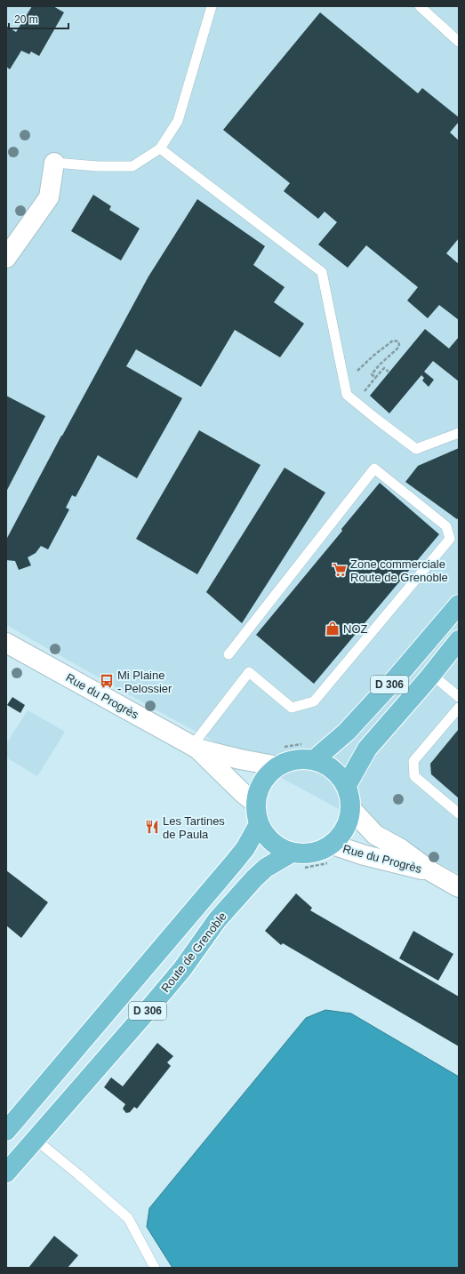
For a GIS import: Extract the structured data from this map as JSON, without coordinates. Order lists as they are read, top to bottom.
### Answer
{
  "streets": {
    "main road": ["D 306", "Route de Grenoble"],
    "street": ["Rue du Progrès"]
  },
  "crossings": [
    ["D 306", "Rue du Progrès"],
    ["D 306", "Route de Grenoble"],
    ["Rue du Progrès", "Route de Grenoble"]
  ],
  "places": {
    "supermarket": ["Zone commerciale Route de Grenoble"],
    "shop": ["NOZ"],
    "bus stop": ["Mi Plaine - Pelossier"],
    "restaurant": ["Les Tartines de Paula"]
  },
  "scale_bar": "20 m"
}
